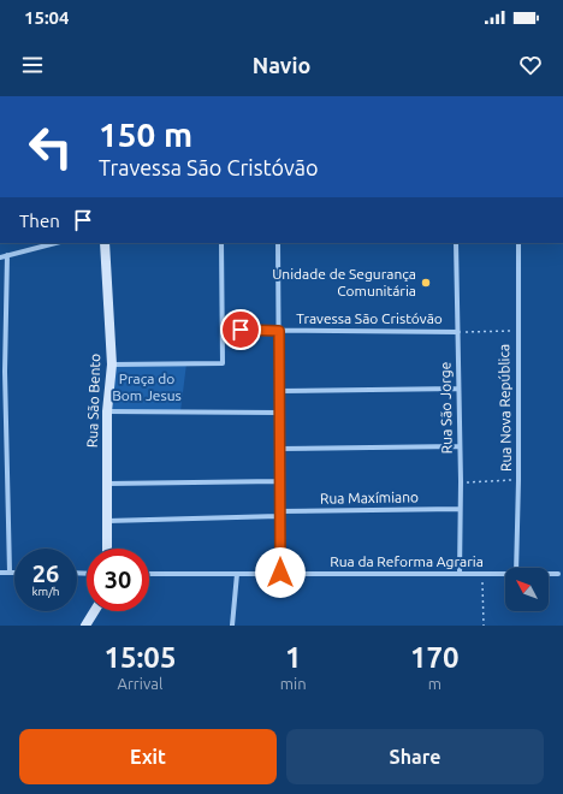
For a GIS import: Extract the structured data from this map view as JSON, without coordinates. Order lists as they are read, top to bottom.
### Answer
{
  "streets": {
    "street": [
      "Travessa São Cristóvão",
      "Rua São Bento",
      "Rua São Jorge",
      "Rua Nova República",
      "Rua Maxímiano",
      "Rua da Reforma Agraria"
    ]
  },
  "crossings": [
    ["Travessa São Cristóvão", "Rua São Jorge"],
    ["Travessa São Cristóvão", "Rua Nova República"],
    ["Rua São Bento", "Rua Maxímiano"],
    ["Rua São Jorge", "Rua Maxímiano"],
    ["Rua São Jorge", "Rua da Reforma Agraria"]
  ],
  "parks": ["Praça do Bom Jesus"],
  "places": ["Unidade de Segurança Comunitária"],
  "north": "top left",
  "page": {
    "status": "15:04",
    "header": "Navio",
    "turn": ["150 m", "Travessa São Cristóvão"],
    "then": "Then",
    "speed": "26 km/h",
    "limit": "30",
    "eta": [
      "15:05",
      "Arrival",
      "1",
      "min",
      "170",
      "m"
    ],
    "buttons": ["Exit", "Share"]
  }
}
